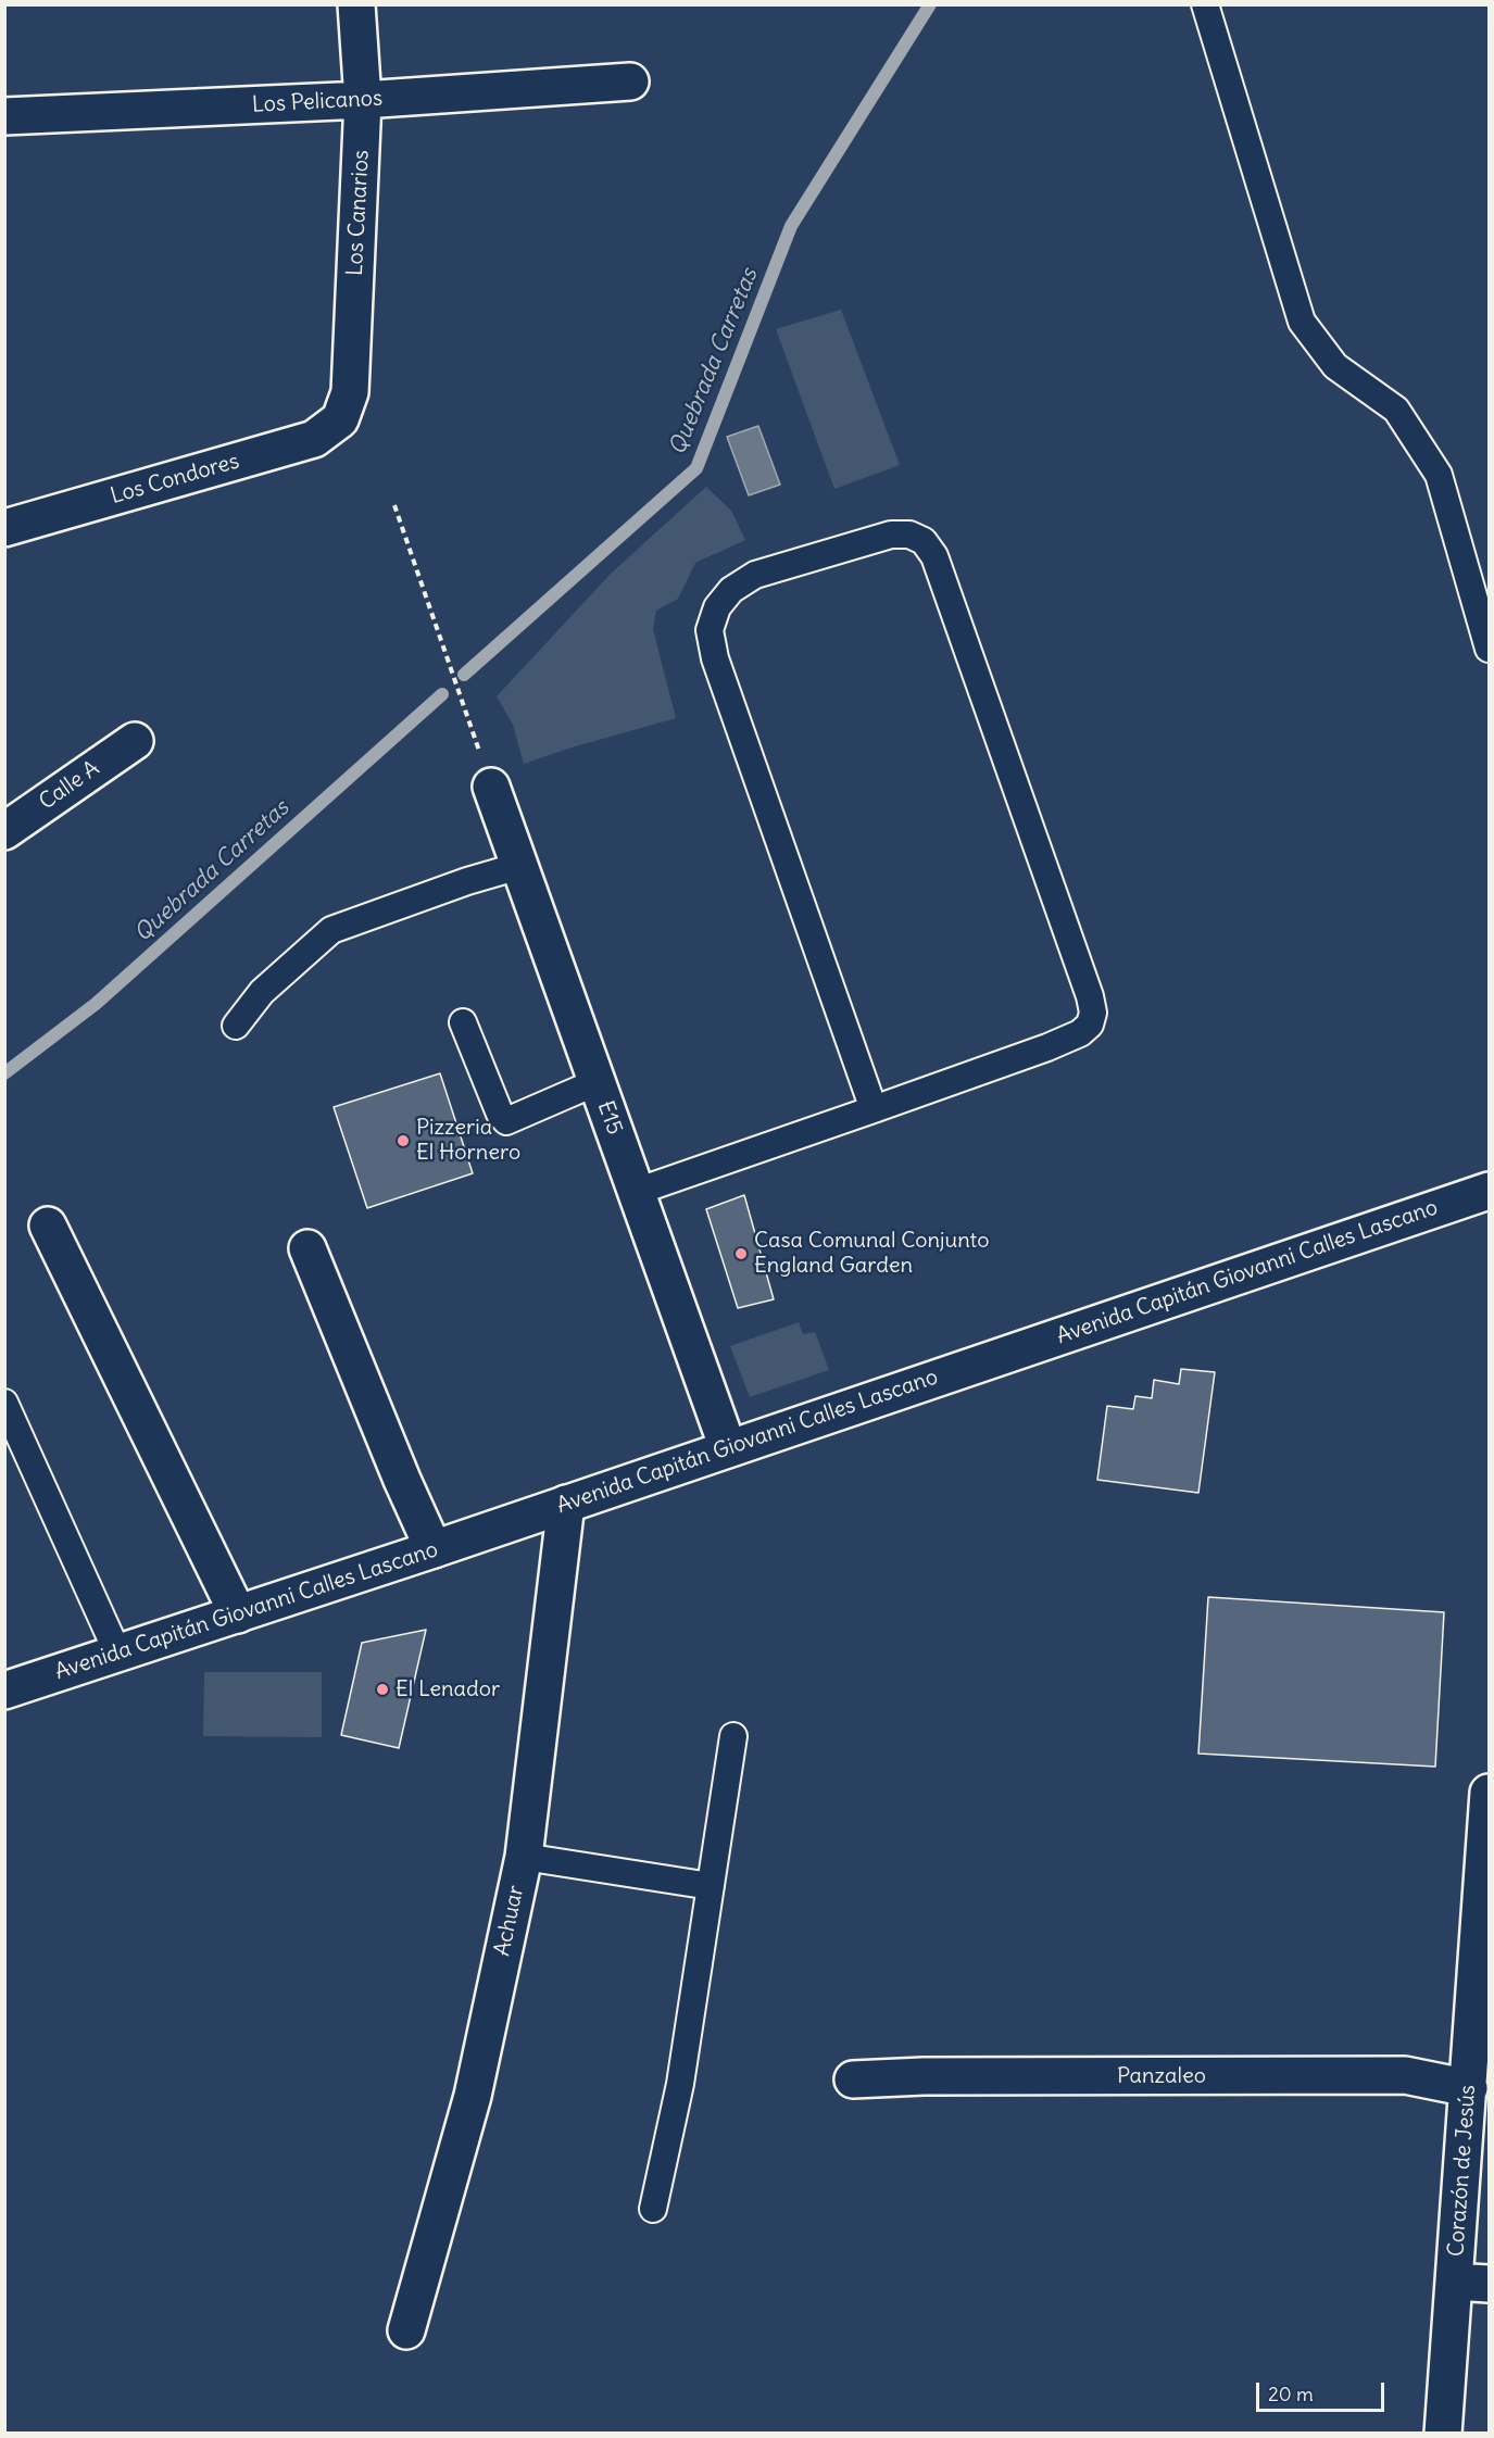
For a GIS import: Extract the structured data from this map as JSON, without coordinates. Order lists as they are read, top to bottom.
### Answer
{
  "streets": {
    "street": [
      "Los Pelicanos",
      "Los Canarios",
      "Los Condores",
      "Calle A",
      "E15",
      "Avenida Capitán Giovanni Calles Lascano",
      "Achuar",
      "Panzaleo",
      "Corazón de Jesús"
    ]
  },
  "crossings": [
    ["Los Pelicanos", "Los Canarios"],
    ["Los Canarios", "Los Condores"],
    ["E15", "Avenida Capitán Giovanni Calles Lascano"],
    ["Avenida Capitán Giovanni Calles Lascano", "Achuar"],
    ["Panzaleo", "Corazón de Jesús"]
  ],
  "water": ["Quebrada Carretas"],
  "places": ["Pizzeria El Hornero", "Casa Comunal Conjunto England Garden", "El Lenador"],
  "scale_bar": "20 m"
}
